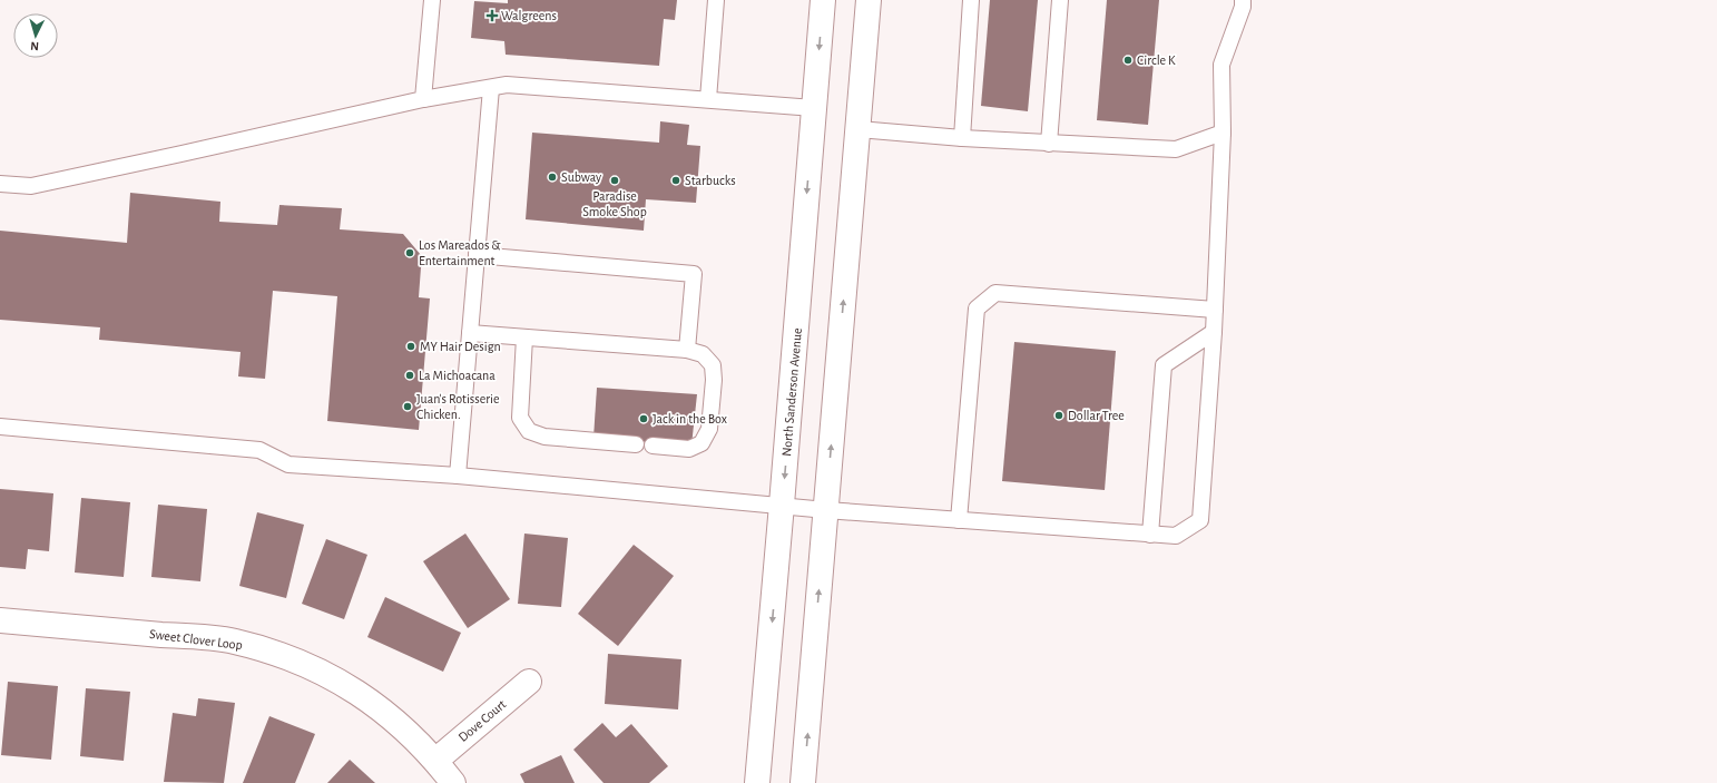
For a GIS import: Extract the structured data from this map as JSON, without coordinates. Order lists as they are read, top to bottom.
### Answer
{
  "streets": {
    "main road": ["North Sanderson Avenue", "Sweet Clover Loop", "Dove Court"]
  },
  "crossings": [
    ["Sweet Clover Loop", "Dove Court"]
  ],
  "places": {
    "health": ["Walgreens"],
    "other": [
      "Circle K",
      "Subway",
      "Paradise Smoke Shop",
      "Starbucks",
      "Los Mareados & Entertainment",
      "MY Hair Design",
      "La Michoacana",
      "Juan's Rotisserie Chicken.",
      "Dollar Tree",
      "Jack in the Box"
    ]
  },
  "north": "bottom"
}
